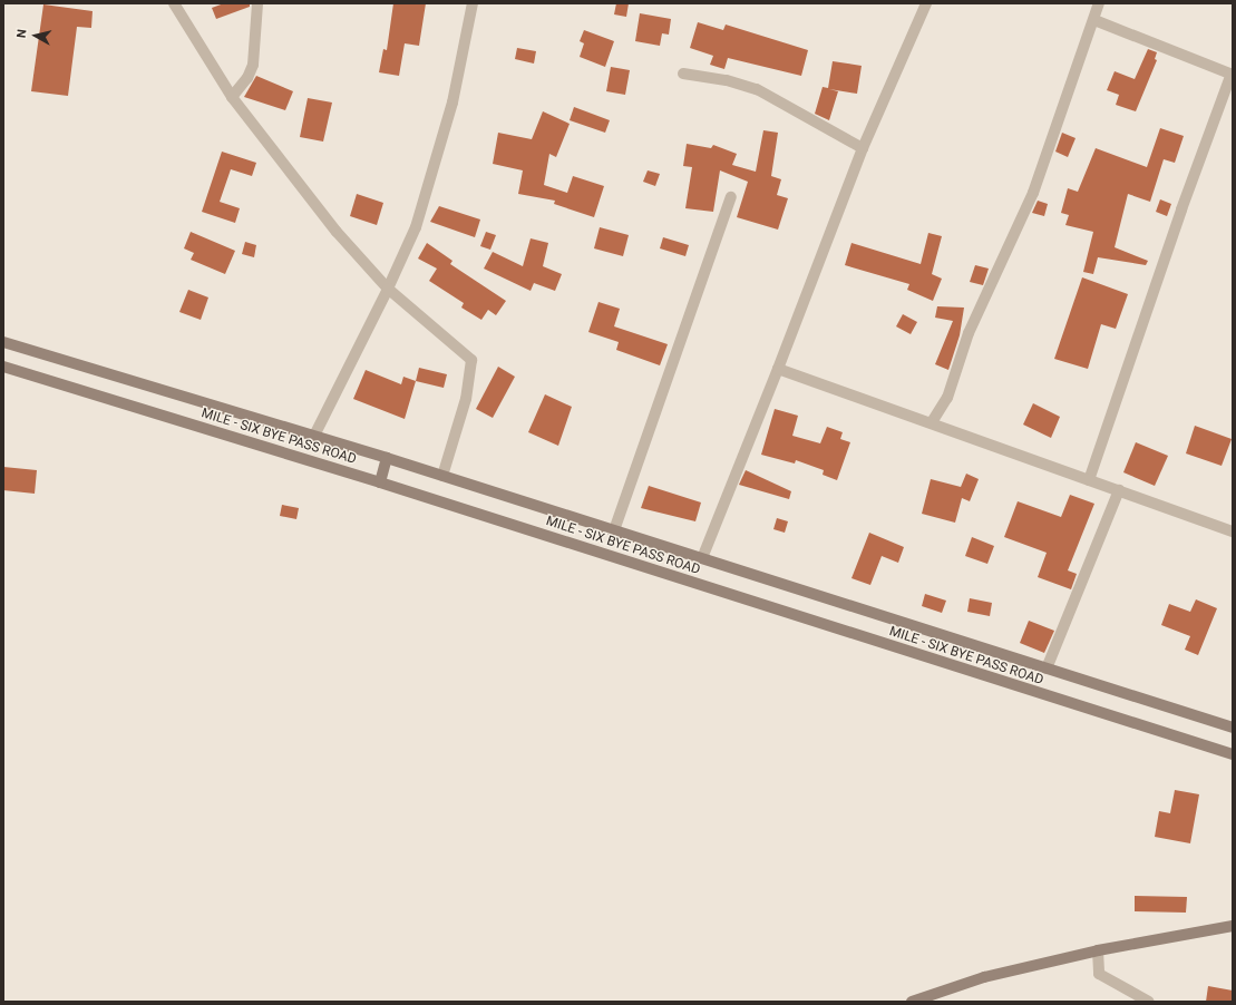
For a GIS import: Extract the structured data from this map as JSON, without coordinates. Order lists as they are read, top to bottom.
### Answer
{
  "streets": {
    "street": ["MILE - SIX BYE PASS ROAD"]
  },
  "north": "left"
}
